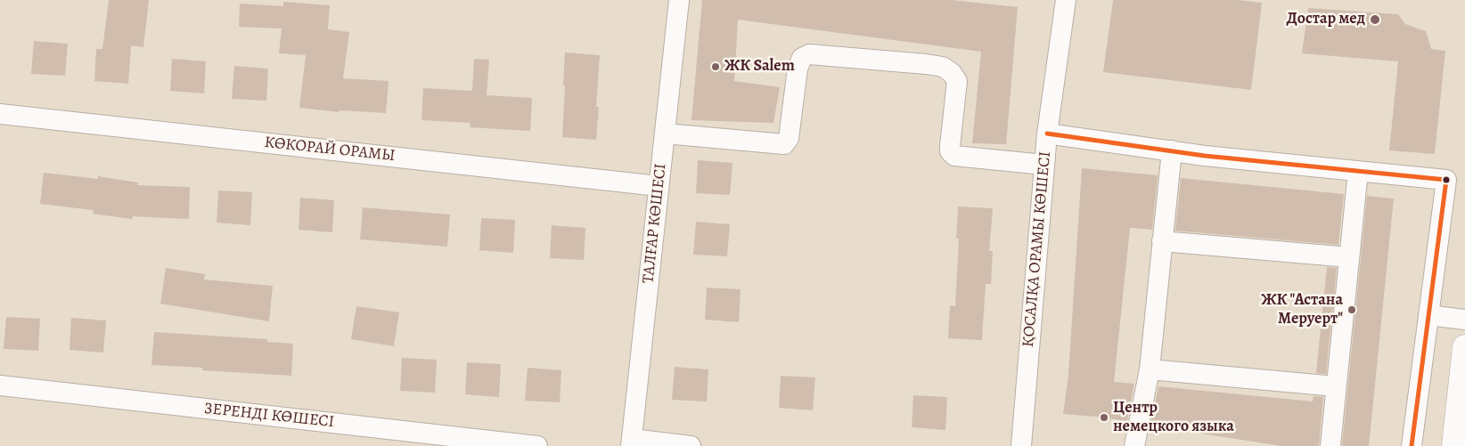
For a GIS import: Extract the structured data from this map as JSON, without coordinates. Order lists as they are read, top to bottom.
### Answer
{
  "streets": {
    "street": [
      "КӨКОРАЙ ОРАМЫ",
      "ТАЛҒАР КӨШЕСІ",
      "ҚОСАЛҚА ОРАМЫ КӨШЕСІ",
      "ЗЕРЕНДІ КӨШЕСІ"
    ]
  },
  "crossings": [
    ["КӨКОРАЙ ОРАМЫ", "ТАЛҒАР КӨШЕСІ"]
  ],
  "places": [
    "Достар мед",
    "ЖК Salem",
    "ЖК \"Астана Меруерт\"",
    "Центр немецкого языка"
  ]
}
